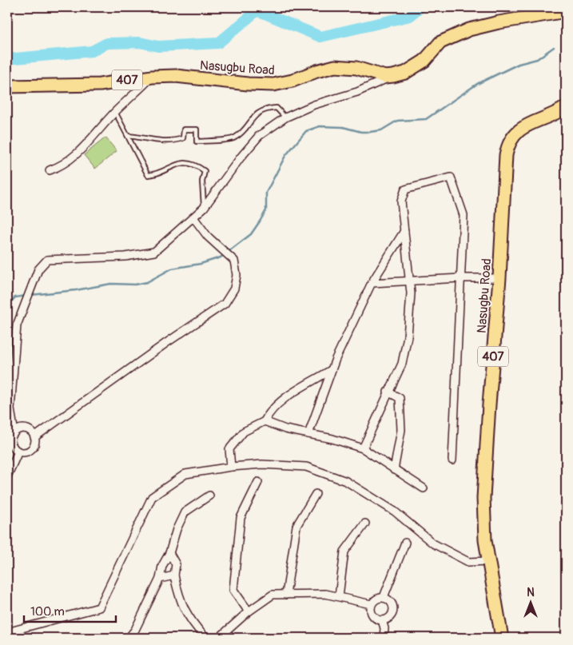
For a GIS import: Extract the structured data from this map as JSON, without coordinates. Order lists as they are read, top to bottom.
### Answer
{
  "streets": {
    "main road": ["Nasugbu Road", "407"]
  },
  "scale_bar": "100 m",
  "north": "top"
}
